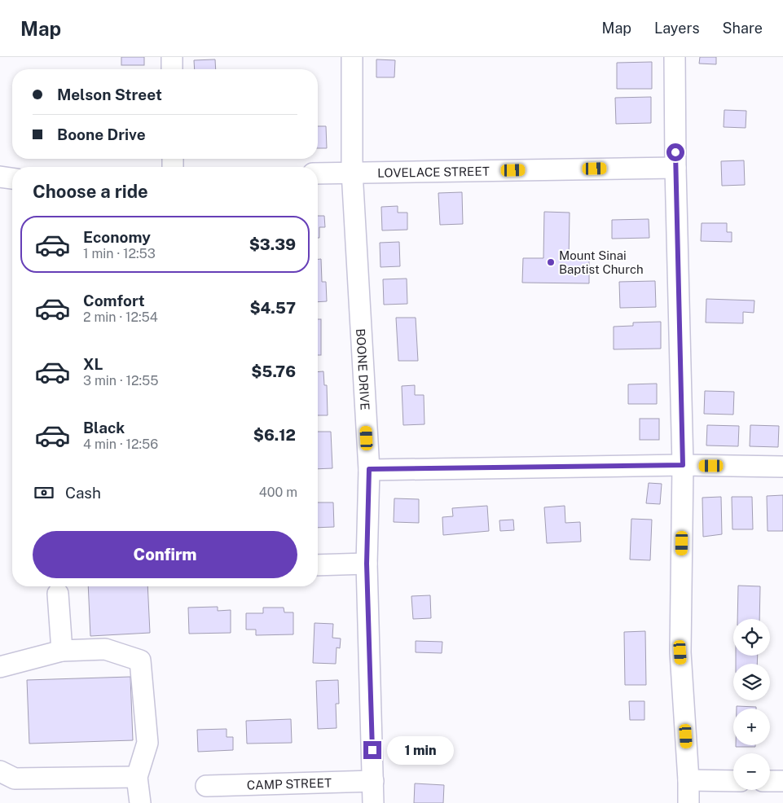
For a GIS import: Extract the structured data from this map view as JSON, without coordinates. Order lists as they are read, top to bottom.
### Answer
{
  "streets": {
    "street": ["LOVELACE STREET", "BOONE DRIVE", "CAMP STREET"]
  },
  "crossings": [
    ["LOVELACE STREET", "BOONE DRIVE"],
    ["BOONE DRIVE", "CAMP STREET"]
  ],
  "places": ["Mount Sinai Baptist Church"],
  "page": {
    "header": "Map",
    "nav": ["Map", "Layers", "Share"],
    "banner": ["Melson Street", "Boone Drive"],
    "heading": "Choose a ride",
    "list": [
      {
        "name": "Economy",
        "note": "1 min · 12:53",
        "value": "$3.39"
      },
      {
        "name": "Comfort",
        "note": "2 min · 12:54",
        "value": "$4.57"
      },
      {
        "name": "XL",
        "note": "3 min · 12:55",
        "value": "$5.76"
      },
      {
        "name": "Black",
        "note": "4 min · 12:56",
        "value": "$6.12"
      }
    ],
    "pay": ["Cash", "400 m"],
    "buttons": "Confirm",
    "map_buttons": ["+", "−"],
    "bubble": "1 min"
  }
}
